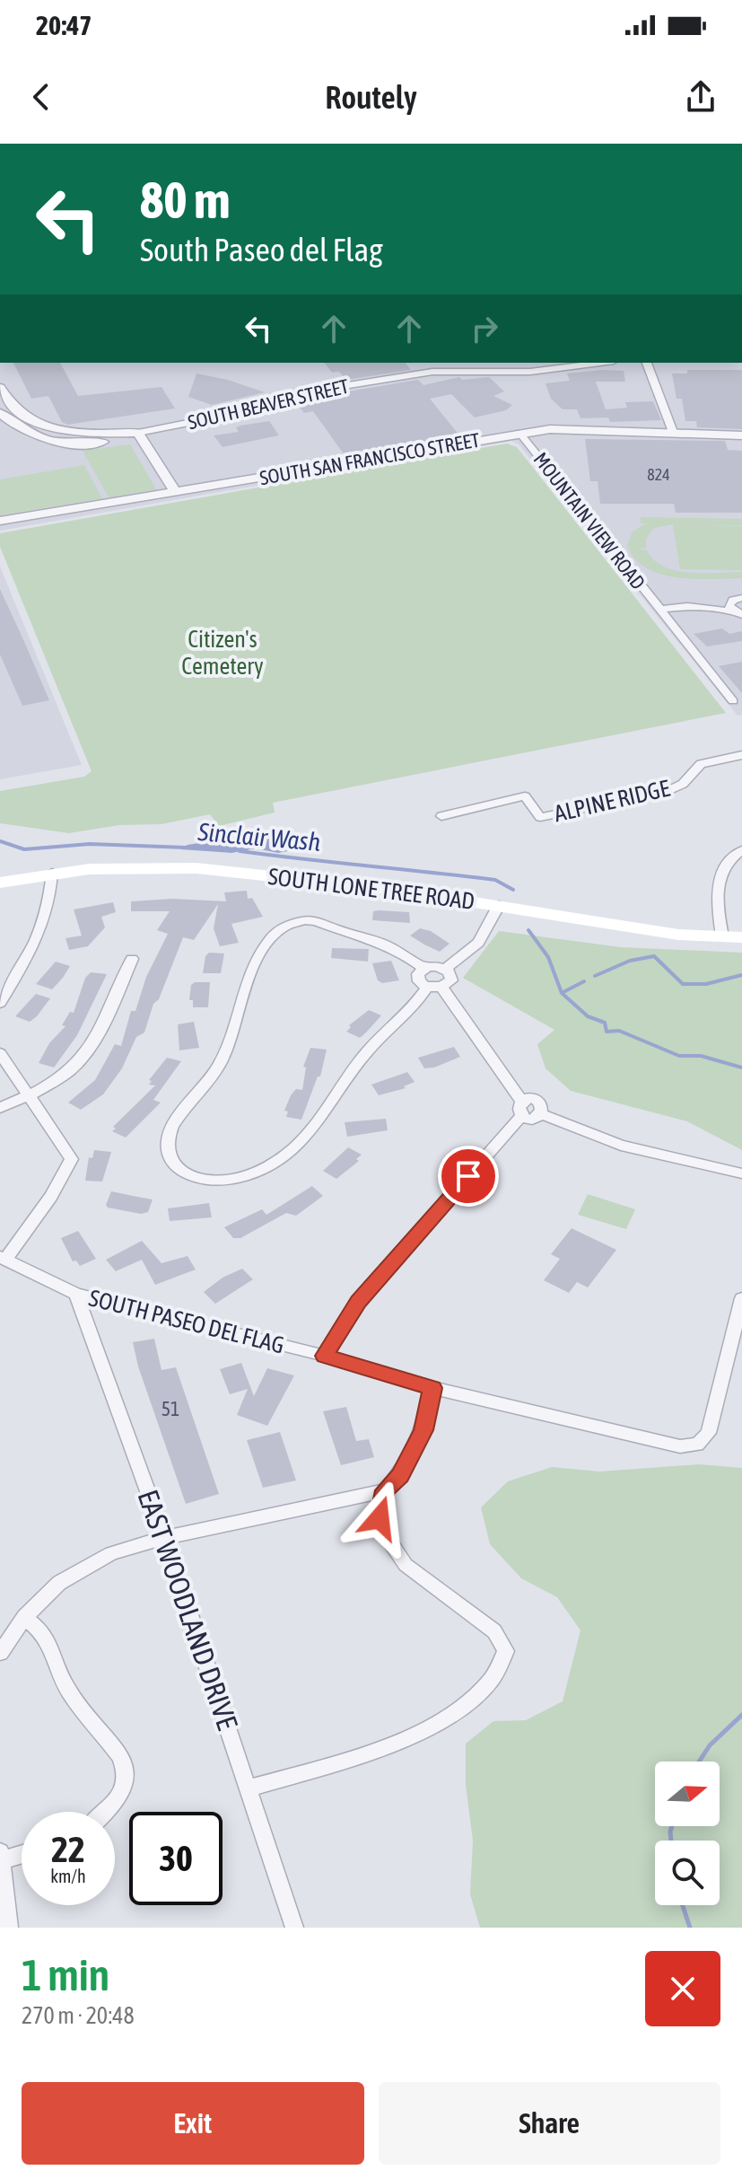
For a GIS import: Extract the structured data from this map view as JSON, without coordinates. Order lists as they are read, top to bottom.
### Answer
{
  "streets": {
    "main road": ["SOUTH LONE TREE ROAD"],
    "street": [
      "SOUTH BEAVER STREET",
      "SOUTH SAN FRANCISCO STREET",
      "MOUNTAIN VIEW ROAD",
      "ALPINE RIDGE",
      "SOUTH PASEO DEL FLAG",
      "EAST WOODLAND DRIVE"
    ]
  },
  "crossings": [
    ["SOUTH SAN FRANCISCO STREET", "MOUNTAIN VIEW ROAD"],
    ["SOUTH PASEO DEL FLAG", "EAST WOODLAND DRIVE"]
  ],
  "water": ["Sinclair Wash"],
  "parks": ["Citizen's Cemetery"],
  "house_numbers": ["824", "51"],
  "north": "right",
  "page": {
    "status": "20:47",
    "header": "Routely",
    "turn": ["80 m", "South Paseo del Flag"],
    "speed": "22 km/h",
    "limit": "30",
    "heading": ["1 min", "270 m · 20:48"],
    "buttons": ["Exit", "Share"]
  }
}
